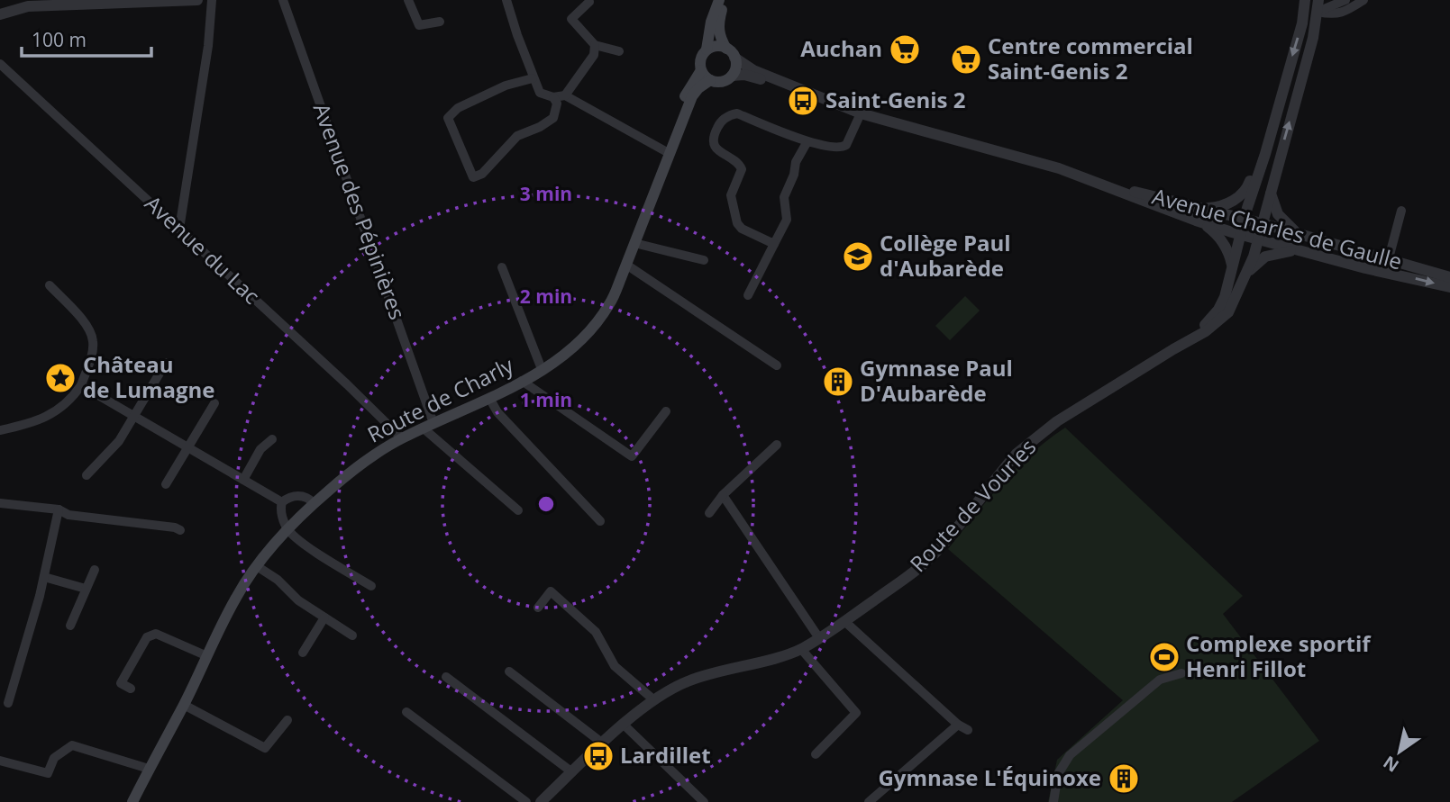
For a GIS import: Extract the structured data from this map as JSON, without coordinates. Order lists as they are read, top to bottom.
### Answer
{
  "streets": {
    "main road": ["Route de Charly"],
    "street": [
      "Avenue des Pépinières",
      "Avenue Charles de Gaulle",
      "Avenue du Lac",
      "Route de Vourles"
    ]
  },
  "crossings": [
    ["Avenue des Pépinières", "Route de Charly"],
    ["Avenue Charles de Gaulle", "Route de Charly"],
    ["Avenue Charles de Gaulle", "Route de Vourles"],
    ["Avenue du Lac", "Route de Charly"]
  ],
  "places": {
    "supermarket": ["Auchan", "Centre commercial Saint-Genis 2"],
    "bus stop": ["Saint-Genis 2", "Lardillet"],
    "school or university": ["Collège Paul d'Aubarède"],
    "place": ["Château de Lumagne"],
    "building": ["Gymnase Paul D'Aubarède", "Gymnase L'Équinoxe"],
    "sports": ["Complexe sportif Henri Fillot"]
  },
  "scale_bar": "100 m",
  "north": "bottom left",
  "rings": ["3 min", "2 min", "1 min"]
}
